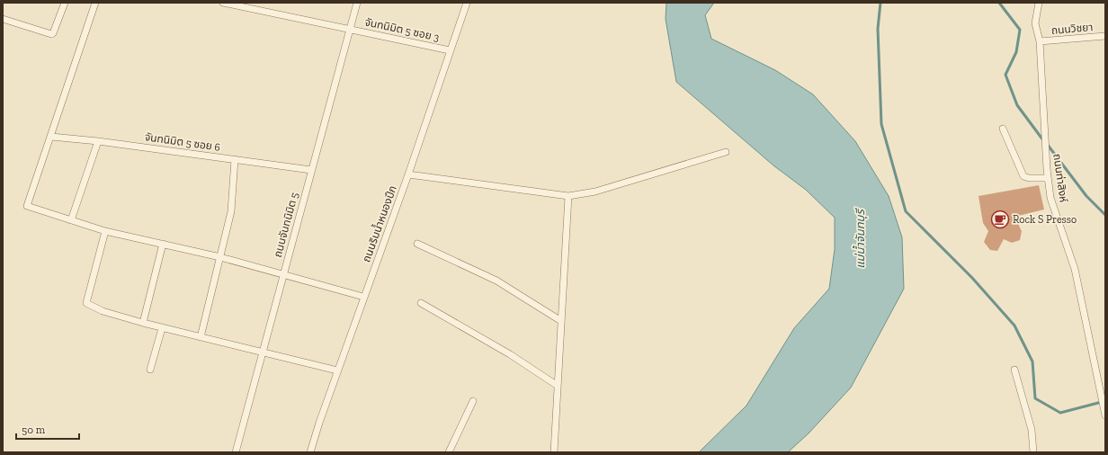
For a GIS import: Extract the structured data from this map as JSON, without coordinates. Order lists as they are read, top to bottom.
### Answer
{
  "streets": {
    "street": [
      "ถนนวิชยา",
      "จันทนิมิต 5 ซอย 3",
      "จันทนิมิต 5 ซอย 6",
      "ถนนท่าสิงห์",
      "ถนนริมน้ำหนองปึก",
      "ถนนจันทนิมิต 5"
    ]
  },
  "crossings": [
    ["ถนนวิชยา", "ถนนท่าสิงห์"],
    ["จันทนิมิต 5 ซอย 3", "ถนนริมน้ำหนองปึก"],
    ["จันทนิมิต 5 ซอย 3", "ถนนจันทนิมิต 5"],
    ["จันทนิมิต 5 ซอย 6", "ถนนจันทนิมิต 5"]
  ],
  "water": ["แม่น้ำจันทบุรี"],
  "places": {
    "cafe": ["Rock S Presso"]
  },
  "scale_bar": "50 m"
}
